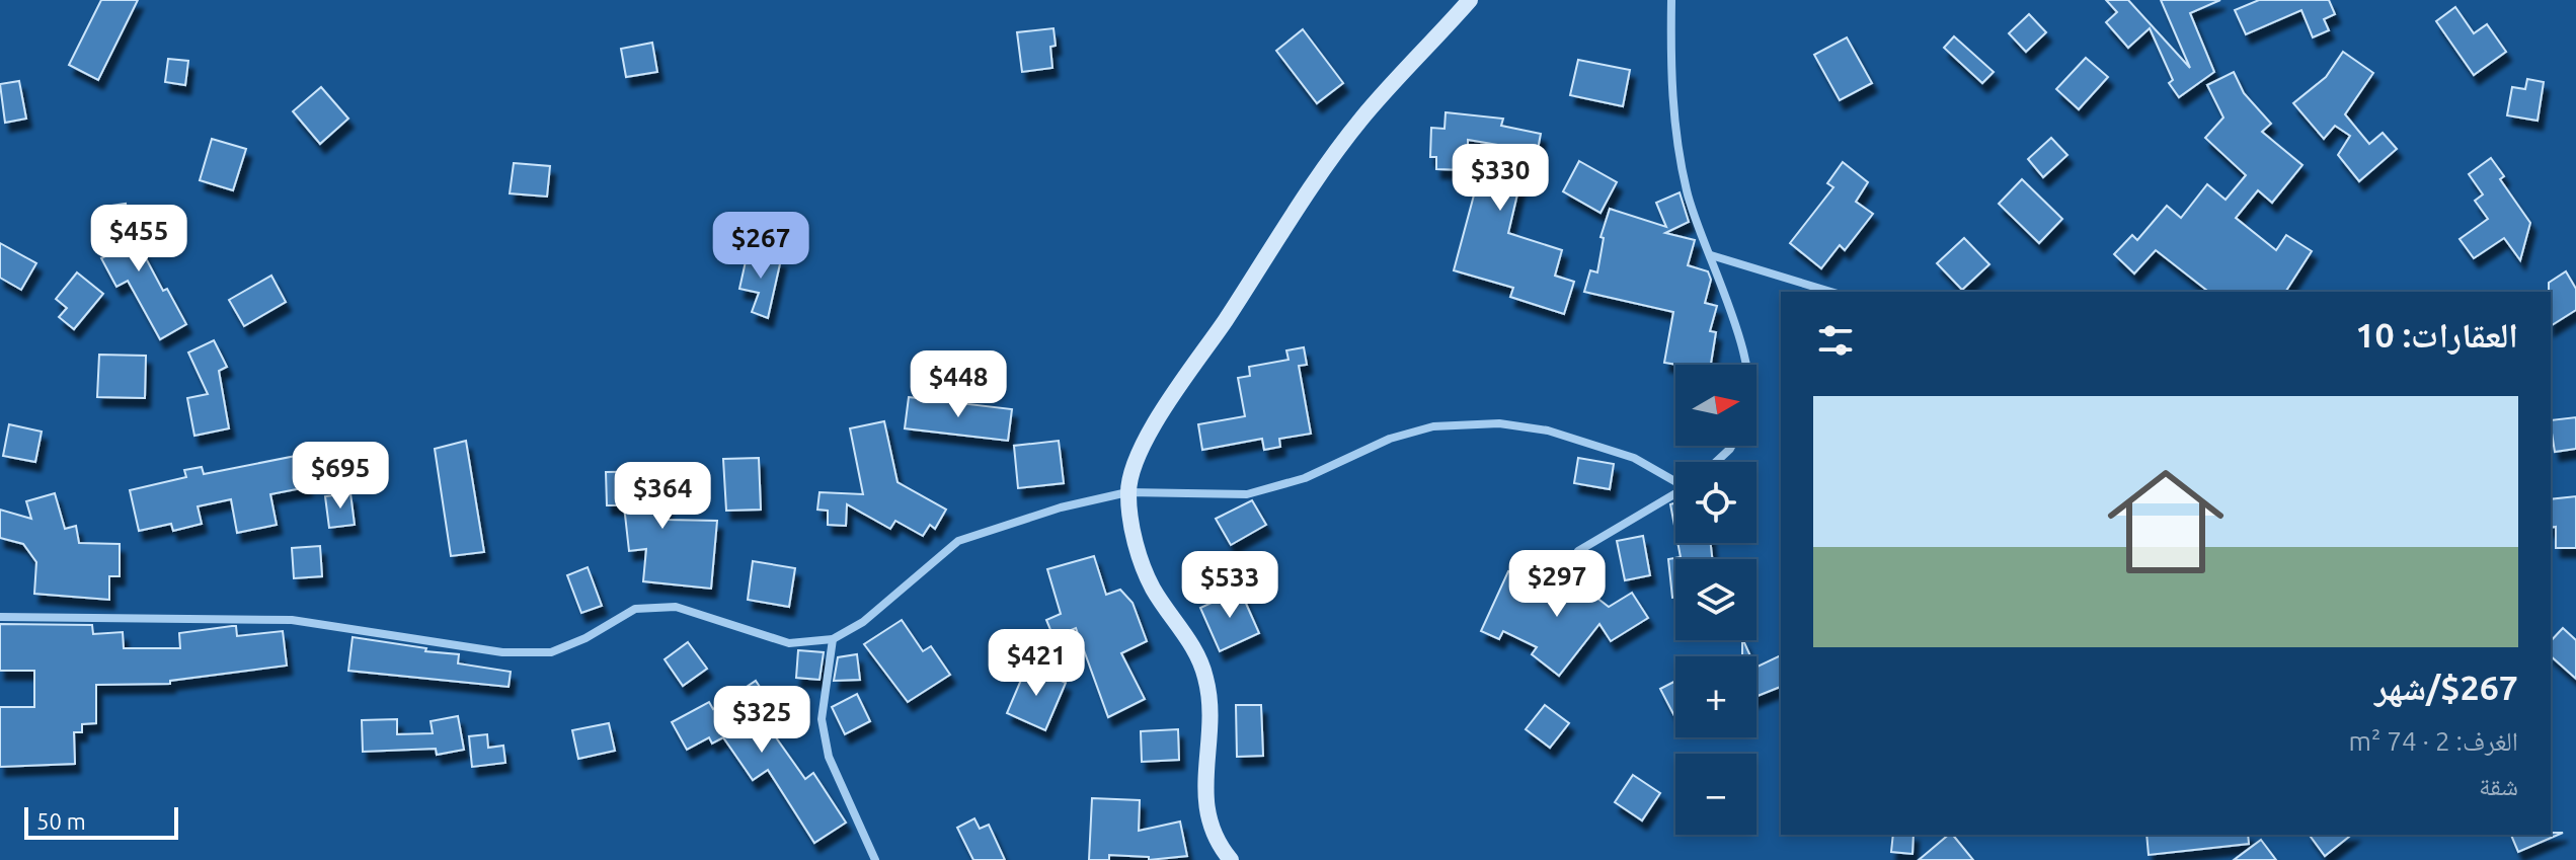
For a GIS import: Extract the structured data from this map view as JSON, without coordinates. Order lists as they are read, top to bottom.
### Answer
{
  "scale_bar": "50 m",
  "north": "right",
  "page": {
    "price": [
      "$330",
      "$455",
      "$267",
      "$448",
      "$695",
      "$364",
      "$297",
      "$533",
      "$421",
      "$325"
    ],
    "heading": "العقارات: 10",
    "map_buttons": ["+", "−"],
    "list": [
      {
        "name": "$267/شهر",
        "note": "الغرف: 2 · 74 m² · شقة"
      }
    ],
    "scale": "50 m"
  }
}
